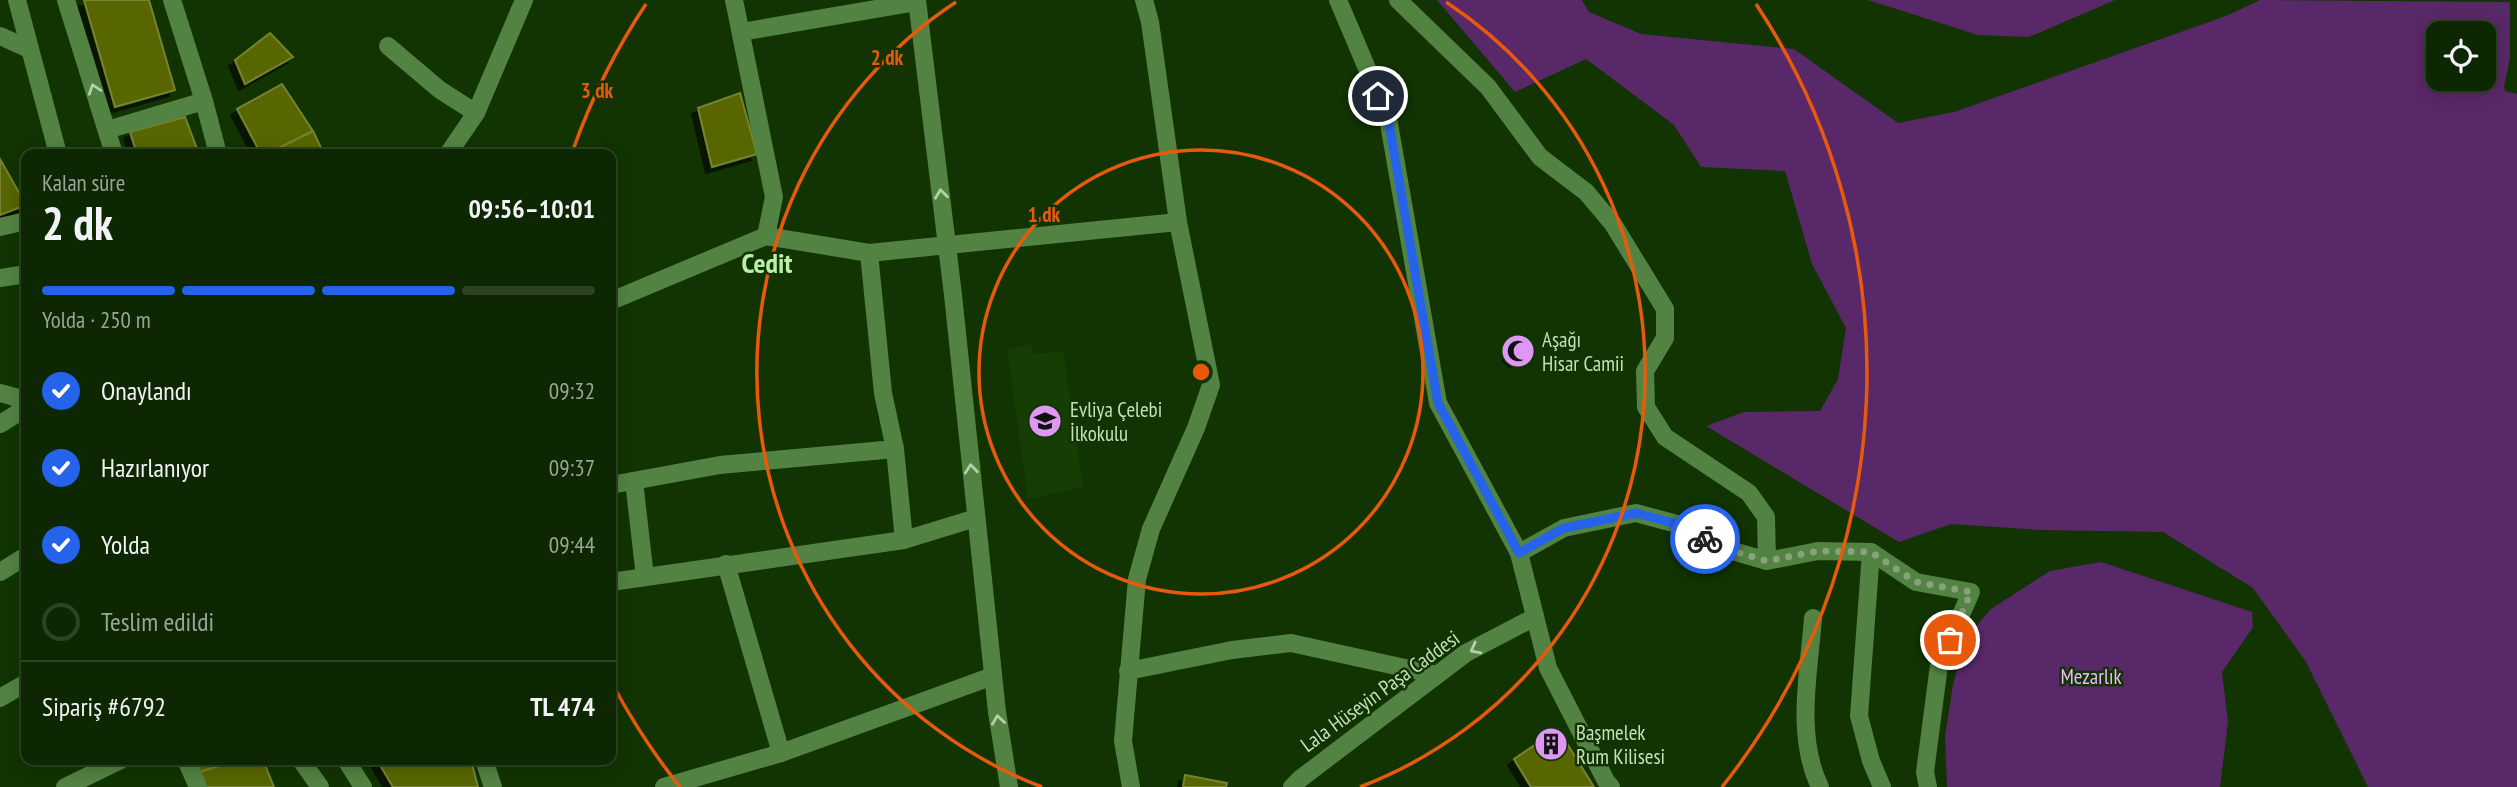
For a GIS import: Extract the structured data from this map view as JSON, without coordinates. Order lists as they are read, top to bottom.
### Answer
{
  "streets": {
    "street": ["Lala Hüseyin Paşa Caddesi"]
  },
  "one_way": ["Lala Hüseyin Paşa Caddesi"],
  "districts": ["Cedit"],
  "parks": ["Mezarlık"],
  "places": {
    "mosque": ["Aşağı Hisar Camii"],
    "school or university": ["Evliya Çelebi İlkokulu"],
    "building": ["Başmelek Rum Kilisesi"]
  },
  "page": {
    "heading": ["2 dk", "Kalan süre", "09:56–10:01"],
    "panel": ["Sipariş #6792", "TL 474"],
    "bar": "Yolda · 250 m",
    "list": [
      ["Onaylandı", "09:32"],
      ["Hazırlanıyor", "09:37"],
      ["Yolda", "09:44"],
      "Teslim edildi"
    ]
  },
  "rings": ["2 dk", "3 dk", "1 dk"]
}
